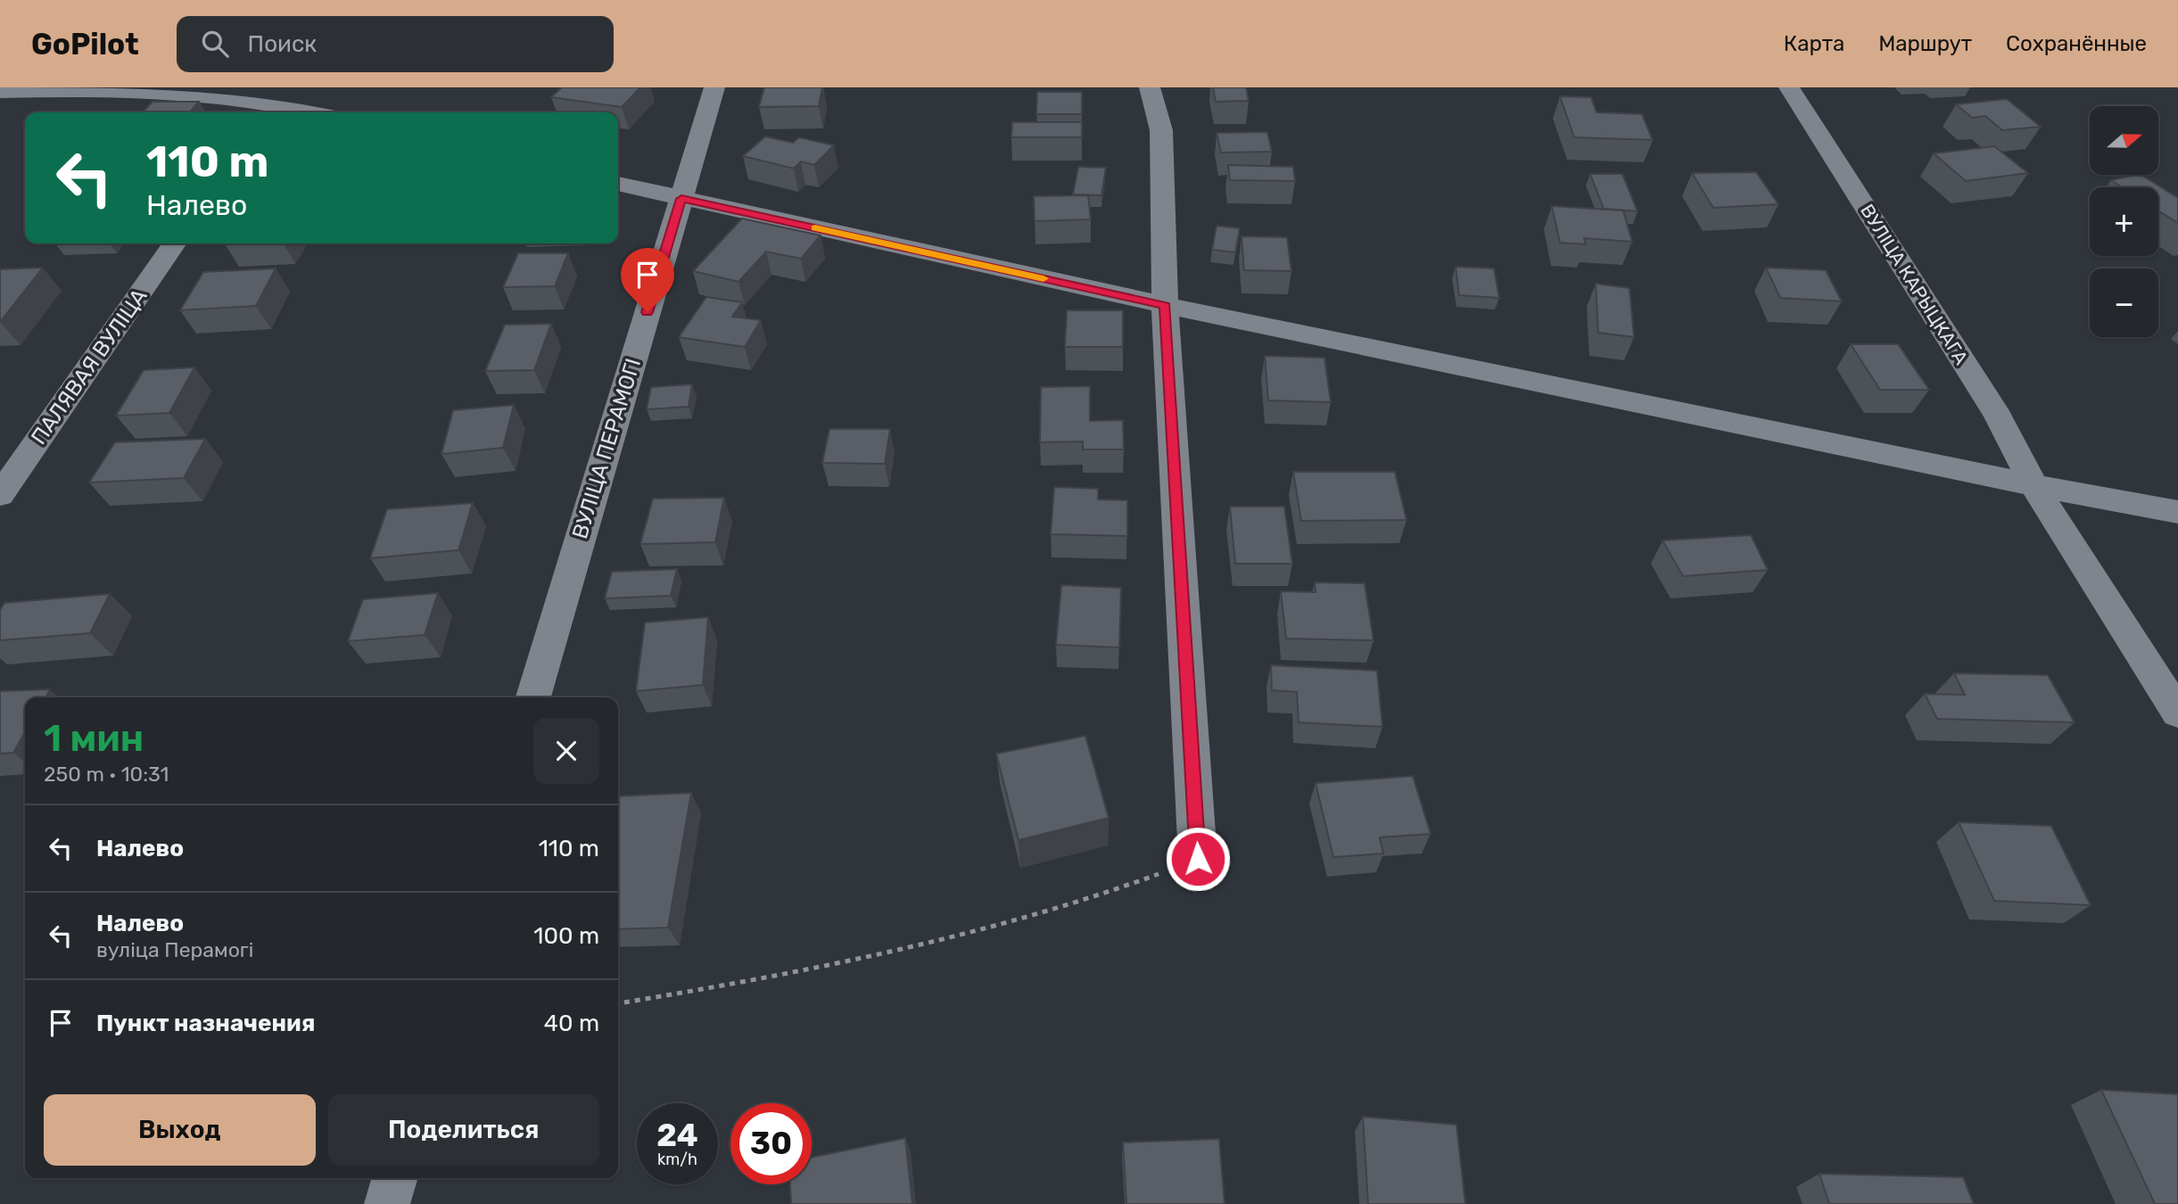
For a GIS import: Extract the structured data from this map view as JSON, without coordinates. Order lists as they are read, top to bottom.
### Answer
{
  "streets": {
    "street": ["ВУЛІЦА КАРЫЦКАГА", "ПАЛЯВАЯ ВУЛІЦА", "ВУЛІЦА ПЕРАМОГІ"]
  },
  "north": "right",
  "page": {
    "header": "GoPilot",
    "search": "Поиск",
    "nav": ["Карта", "Маршрут", "Сохранённые"],
    "map_buttons": ["+", "−"],
    "turn": ["110 m", "Налево"],
    "heading": ["1 мин", "250 m · 10:31"],
    "list": [
      {
        "name": "Налево",
        "value": "110 m"
      },
      {
        "name": "Налево",
        "note": "вуліца Перамогі",
        "value": "100 m"
      },
      {
        "name": "Пункт назначения",
        "value": "40 m"
      }
    ],
    "buttons": ["Выход", "Поделиться"],
    "speed": "24 km/h",
    "limit": "30"
  }
}
